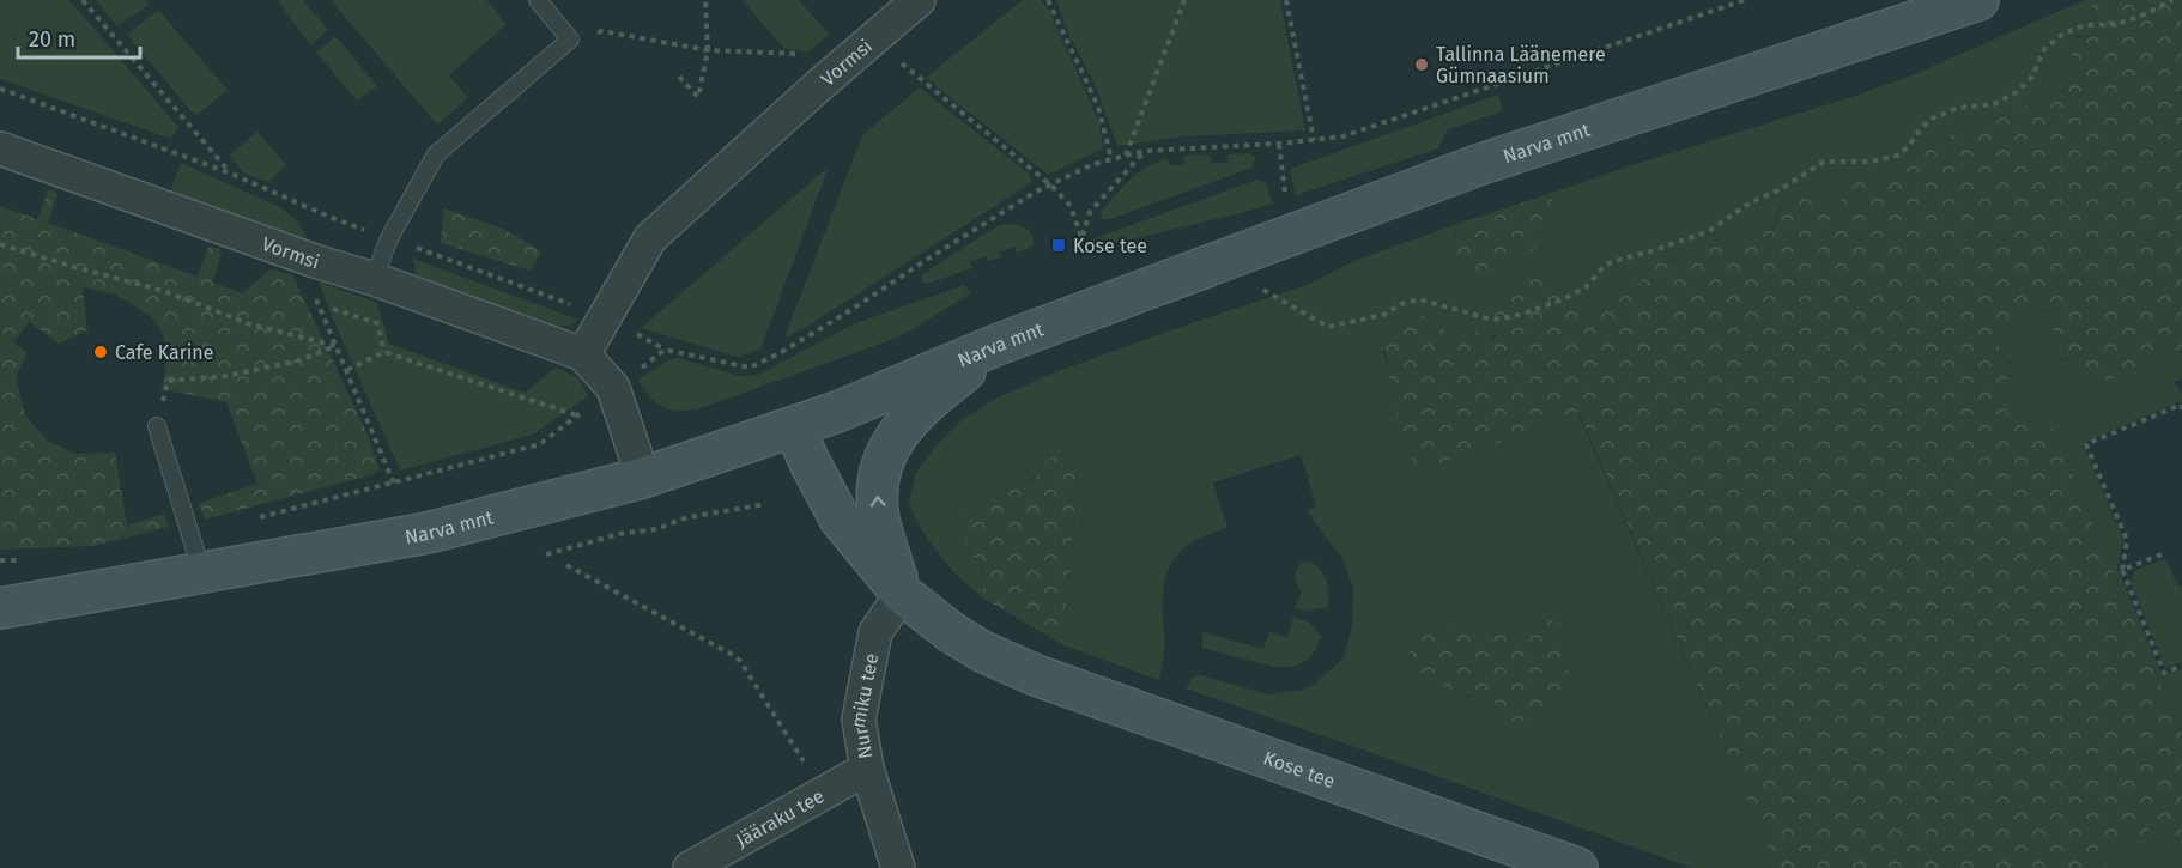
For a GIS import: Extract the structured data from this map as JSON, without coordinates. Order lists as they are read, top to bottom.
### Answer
{
  "streets": {
    "main road": ["Narva mnt", "Kose tee"],
    "street": ["Vormsi", "Nurmiku tee", "Jääraku tee"]
  },
  "crossings": [
    ["Vormsi", "Narva mnt"],
    ["Narva mnt", "Kose tee"],
    ["Nurmiku tee", "Kose tee"],
    ["Nurmiku tee", "Jääraku tee"]
  ],
  "places": {
    "other": ["Tallinna Läänemere Gümnaasium", "Cafe Karine"],
    "transit": ["Kose tee"]
  },
  "scale_bar": "20 m"
}
